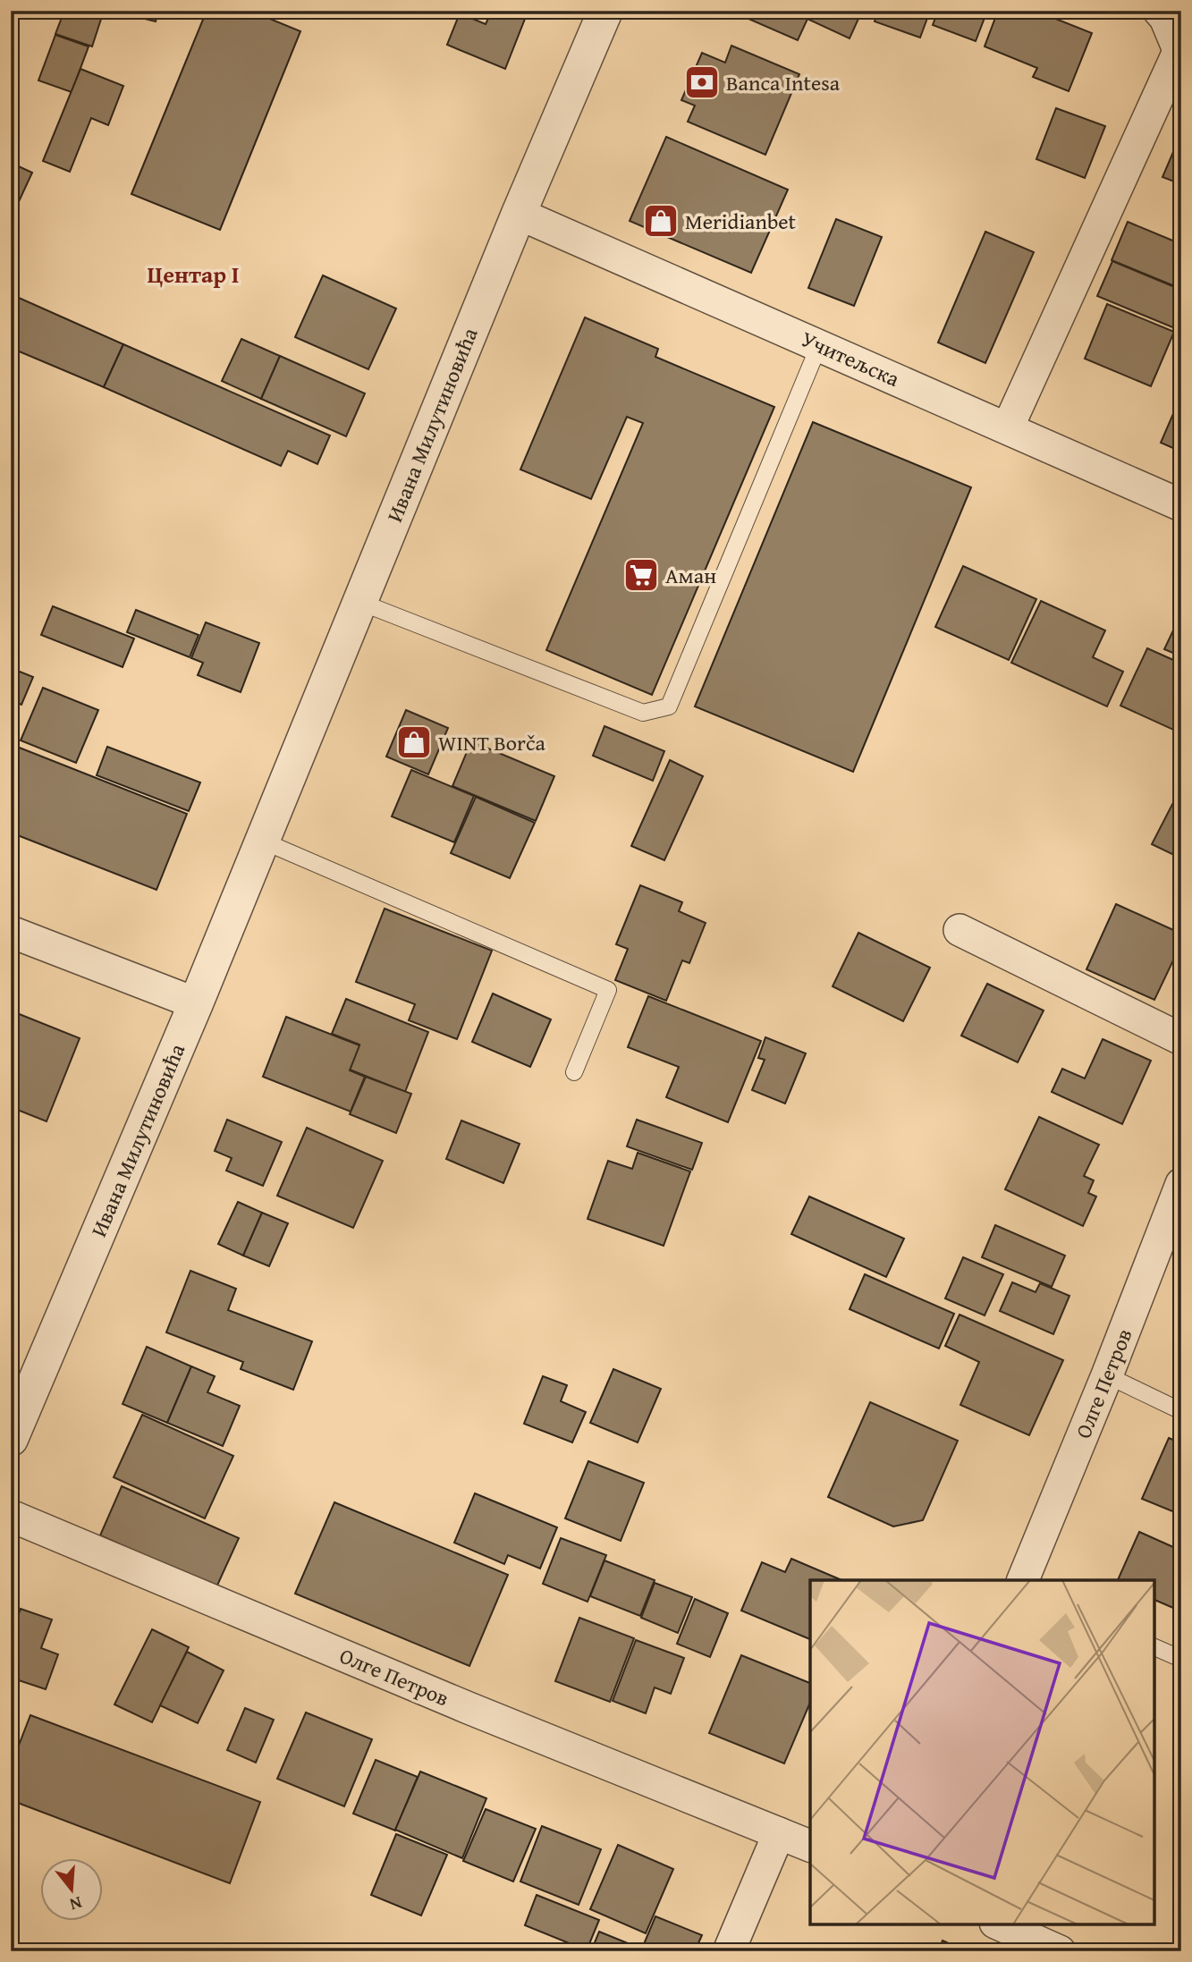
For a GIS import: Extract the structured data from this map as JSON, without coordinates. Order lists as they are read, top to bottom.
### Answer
{
  "streets": {
    "street": ["Учитељска", "Ивана Милутиновића", "Олге Петров"]
  },
  "crossings": [
    ["Учитељска", "Ивана Милутиновића"]
  ],
  "districts": ["Центар I"],
  "places": {
    "bank": ["Banca Intesa"],
    "shop": ["Meridianbet", "WINT Borča"],
    "supermarket": ["Аман"]
  },
  "north": "bottom"
}
